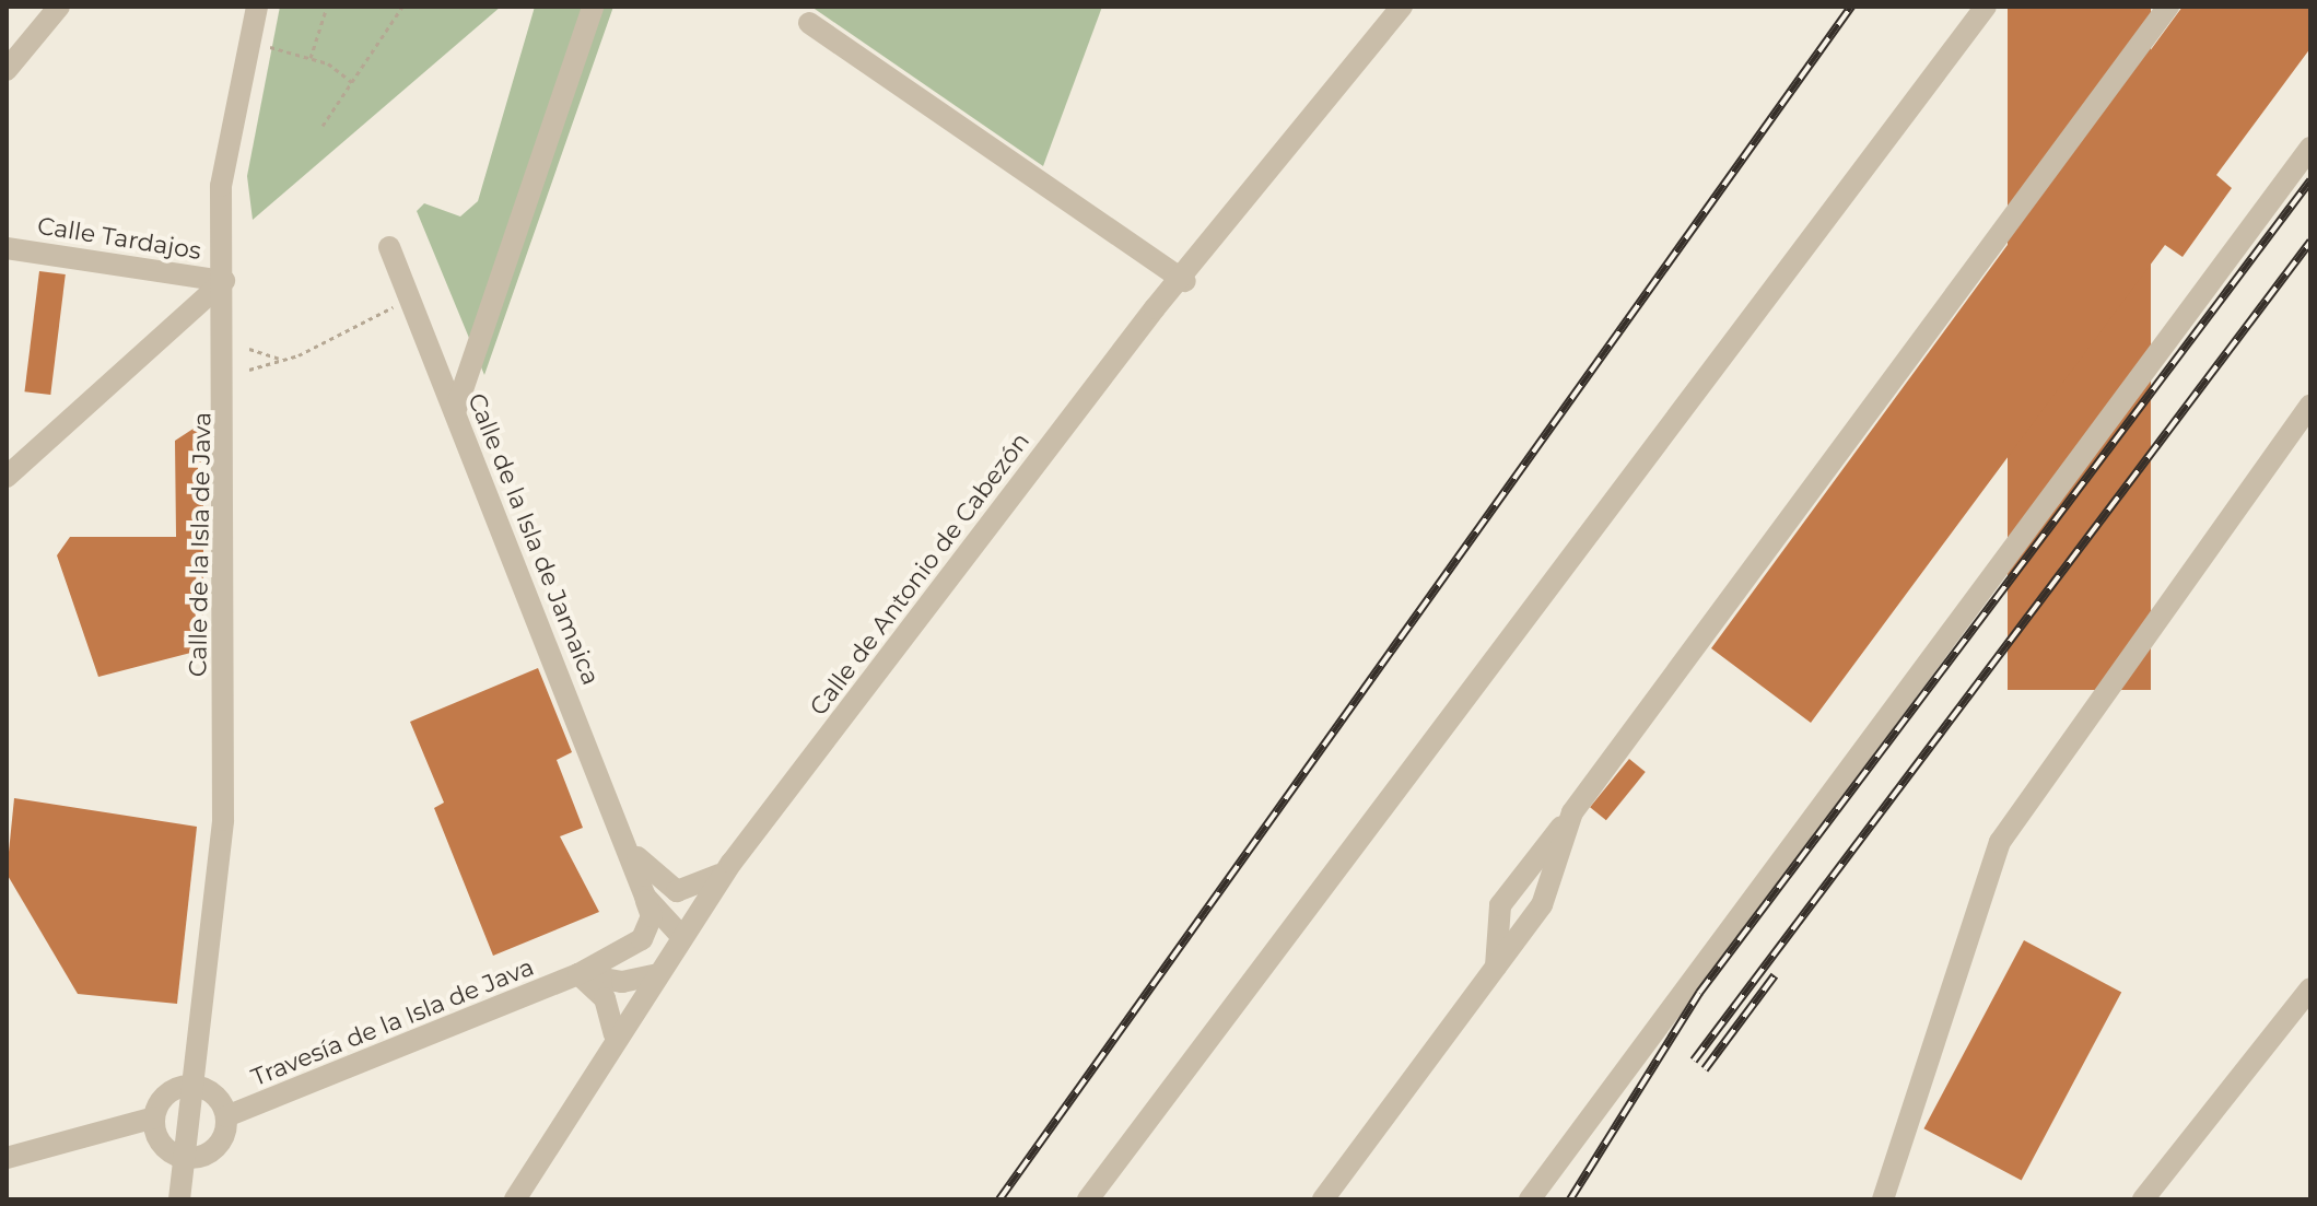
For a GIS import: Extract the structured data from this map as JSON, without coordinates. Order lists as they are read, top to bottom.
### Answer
{
  "streets": {
    "street": [
      "Calle Tardajos",
      "Calle de la Isla de Jamaica",
      "Calle de la Isla de Java",
      "Calle de Antonio de Cabezón",
      "Travesía de la Isla de Java"
    ]
  },
  "crossings": [
    ["Calle Tardajos", "Calle de la Isla de Java"],
    ["Calle de la Isla de Jamaica", "Calle de Antonio de Cabezón"],
    ["Calle de la Isla de Jamaica", "Travesía de la Isla de Java"]
  ]
}
